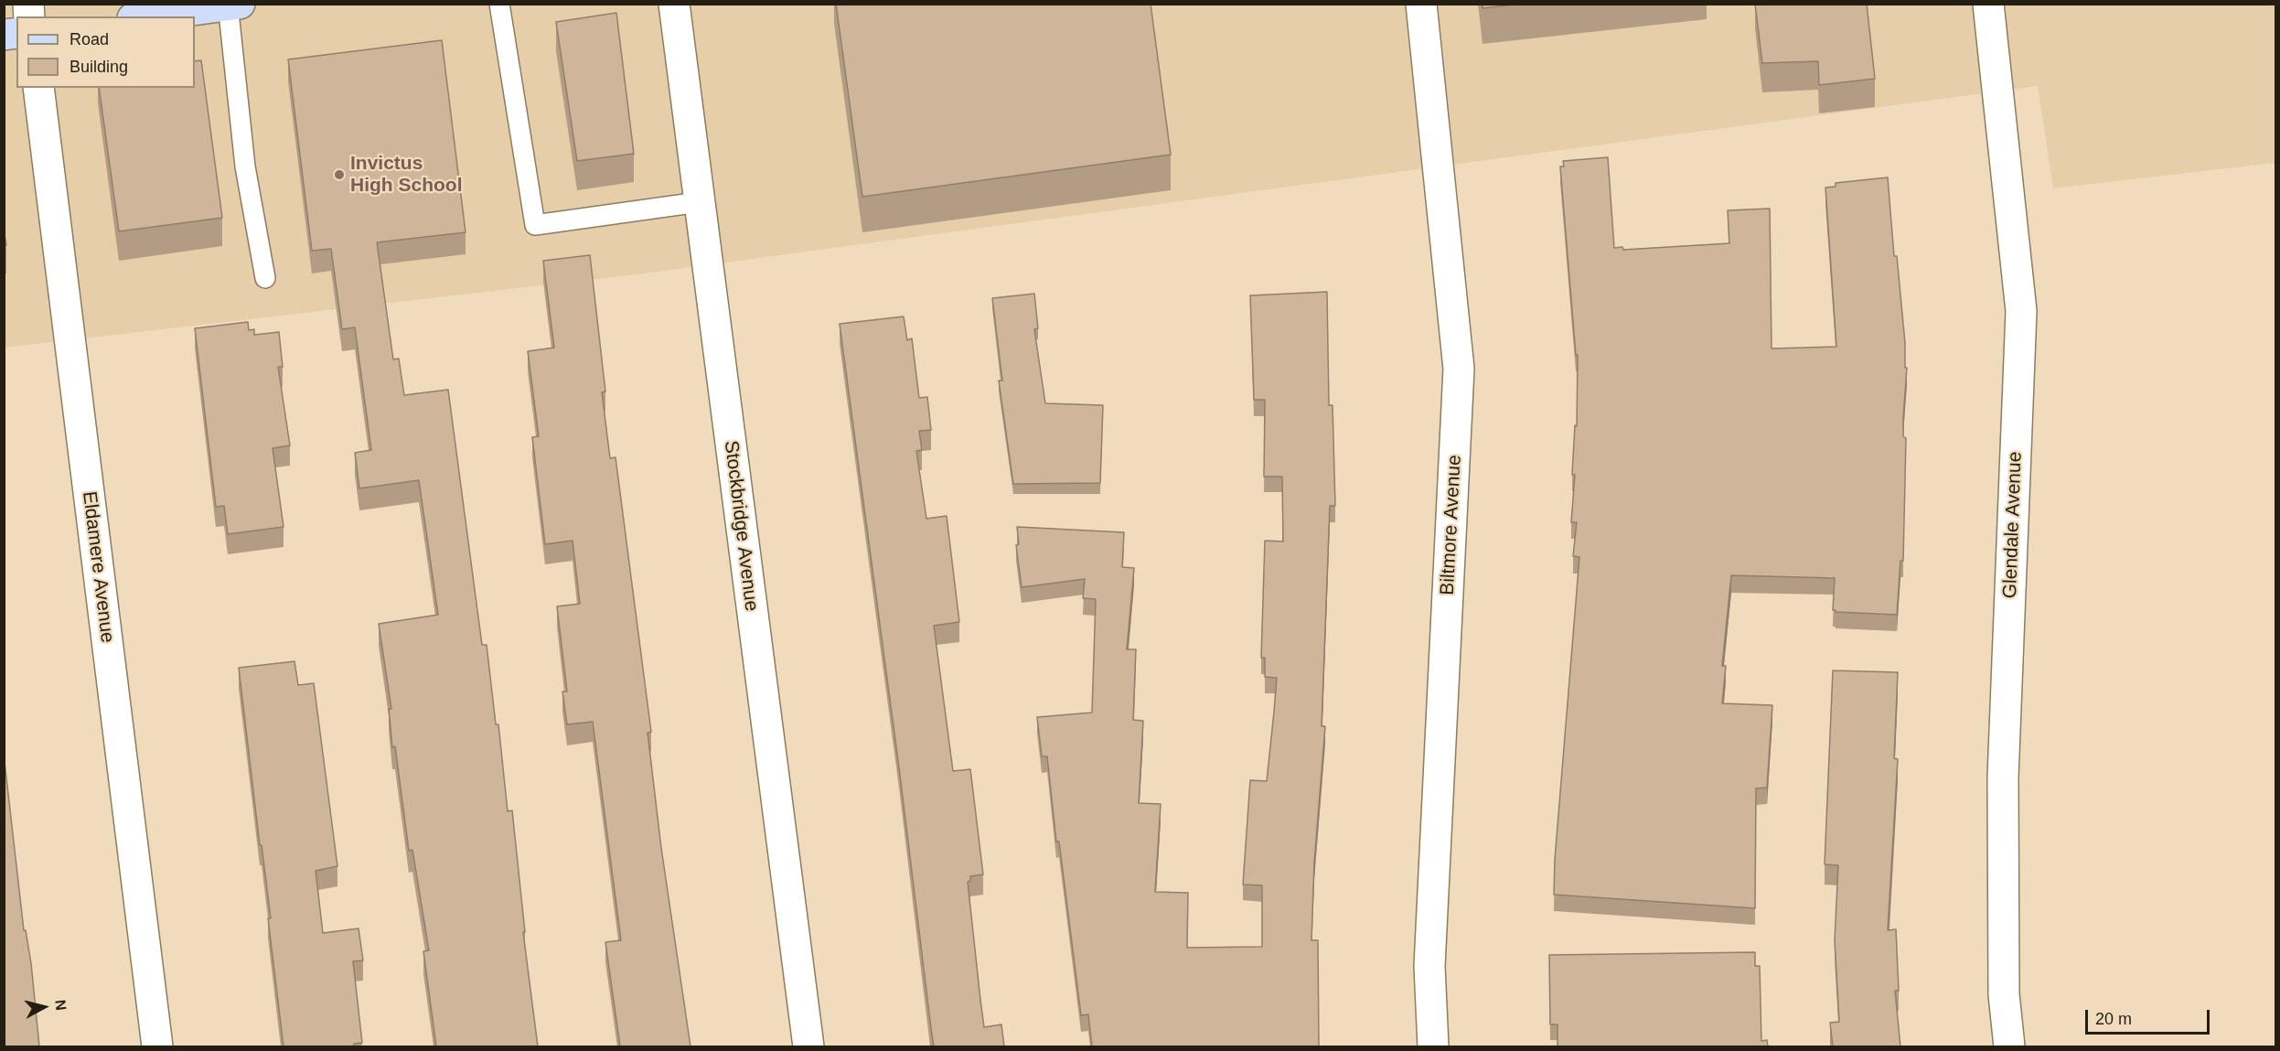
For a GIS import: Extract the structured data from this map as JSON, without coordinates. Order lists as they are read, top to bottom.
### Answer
{
  "streets": {
    "street": [
      "Biltmore Avenue",
      "Glendale Avenue",
      "Stockbridge Avenue",
      "Eldamere Avenue"
    ]
  },
  "places": ["Invictus High School"],
  "legend": ["Road", "Building"],
  "scale_bar": "20 m",
  "north": "right"
}
